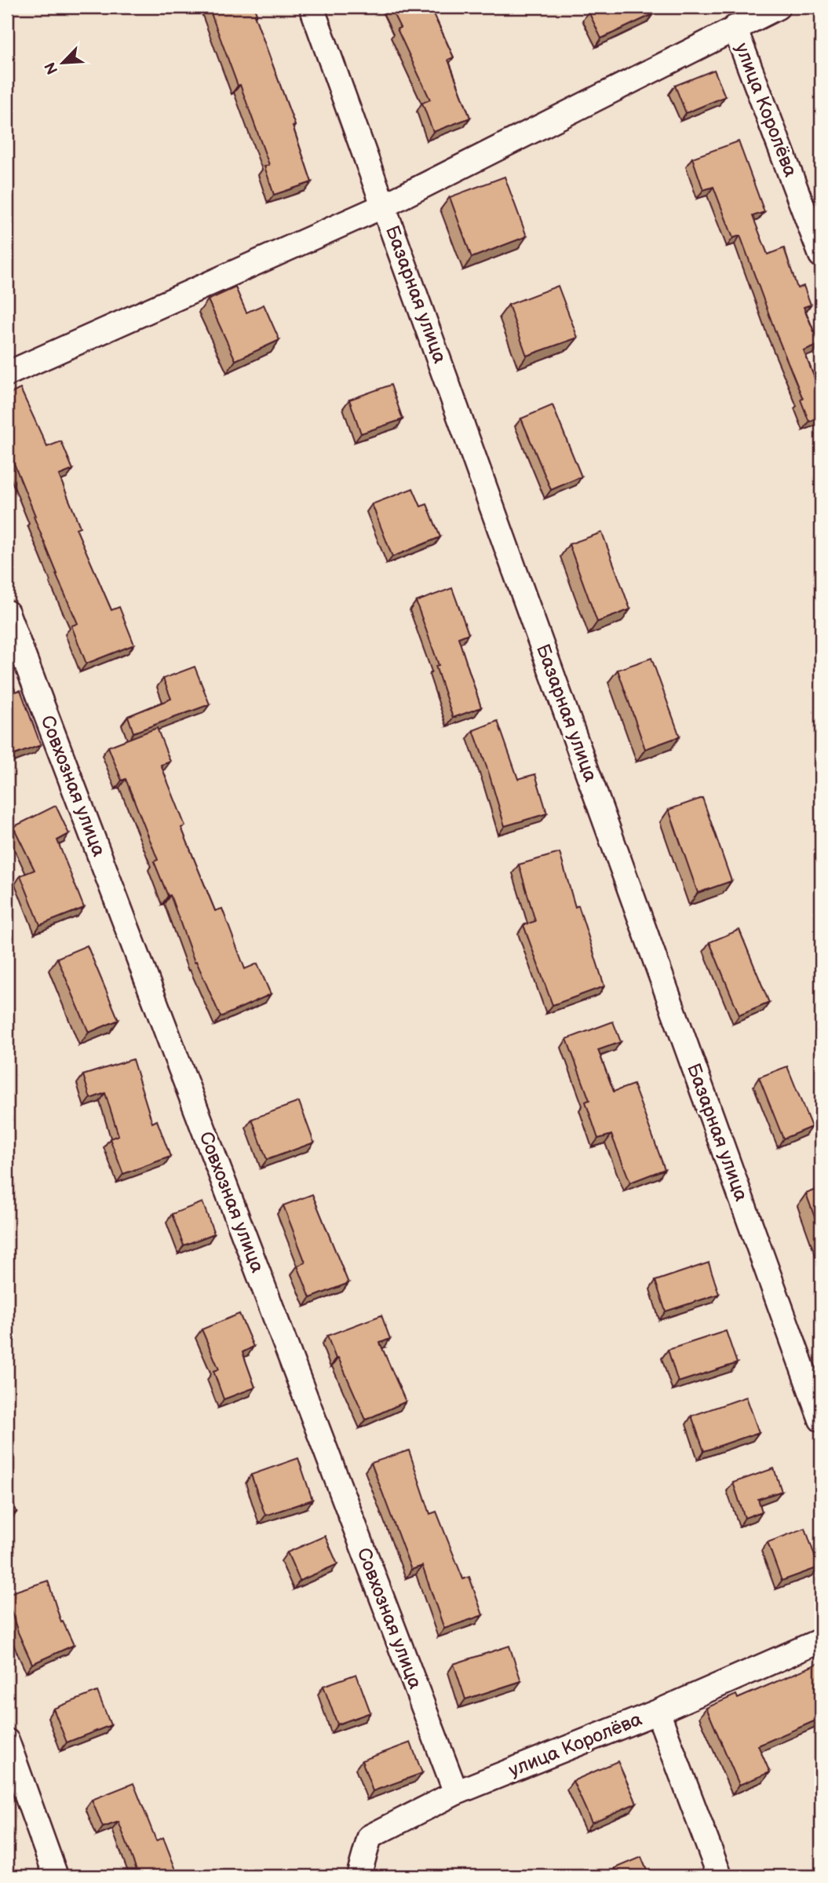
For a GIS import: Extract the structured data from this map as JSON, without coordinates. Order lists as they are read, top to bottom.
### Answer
{
  "streets": {
    "street": ["улица Королёва", "Базарная улица", "Совхозная улица"]
  },
  "crossings": [
    ["улица Королёва", "Совхозная улица"]
  ],
  "north": "bottom left"
}
